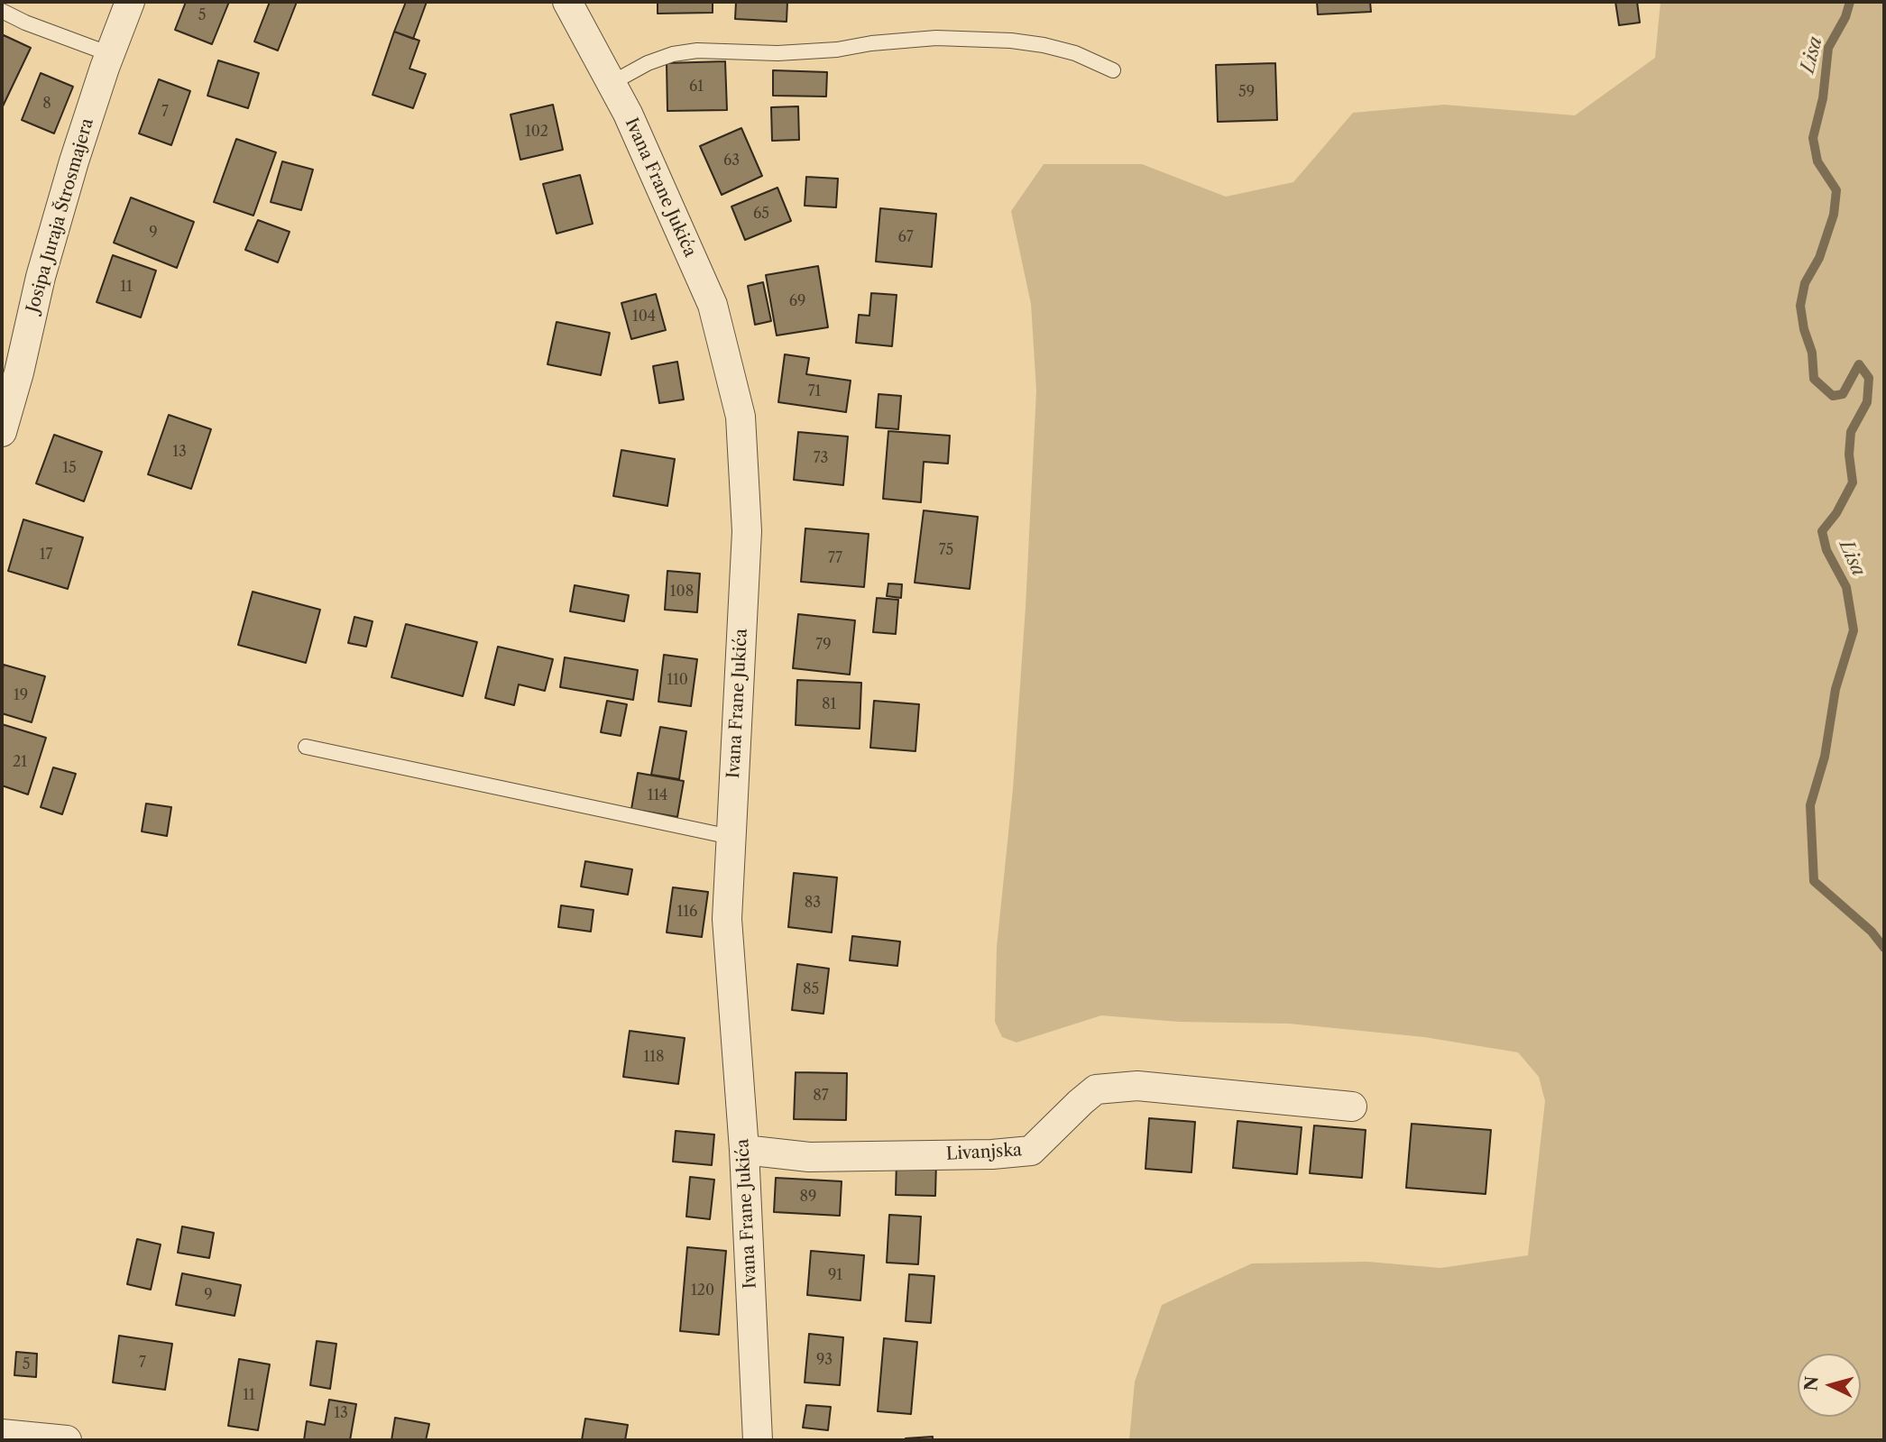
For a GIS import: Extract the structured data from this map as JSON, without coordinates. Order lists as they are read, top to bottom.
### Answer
{
  "streets": {
    "street": ["Ivana Frane Jukića", "Josipa Juraja Štrosmajera", "Livanjska"]
  },
  "crossings": [
    ["Ivana Frane Jukića", "Livanjska"]
  ],
  "water": ["Lisa"],
  "house_numbers": [
    "5",
    "61",
    "59",
    "8",
    "7",
    "102",
    "63",
    "65",
    "9",
    "67",
    "11",
    "69",
    "104",
    "71",
    "13",
    "73",
    "15",
    "75",
    "17",
    "77",
    "108",
    "79",
    "110",
    "19",
    "81",
    "21",
    "114",
    "83",
    "116",
    "85",
    "118",
    "87",
    "89",
    "91",
    "120",
    "9",
    "93",
    "7",
    "5",
    "11",
    "13"
  ],
  "north": "left"
}
